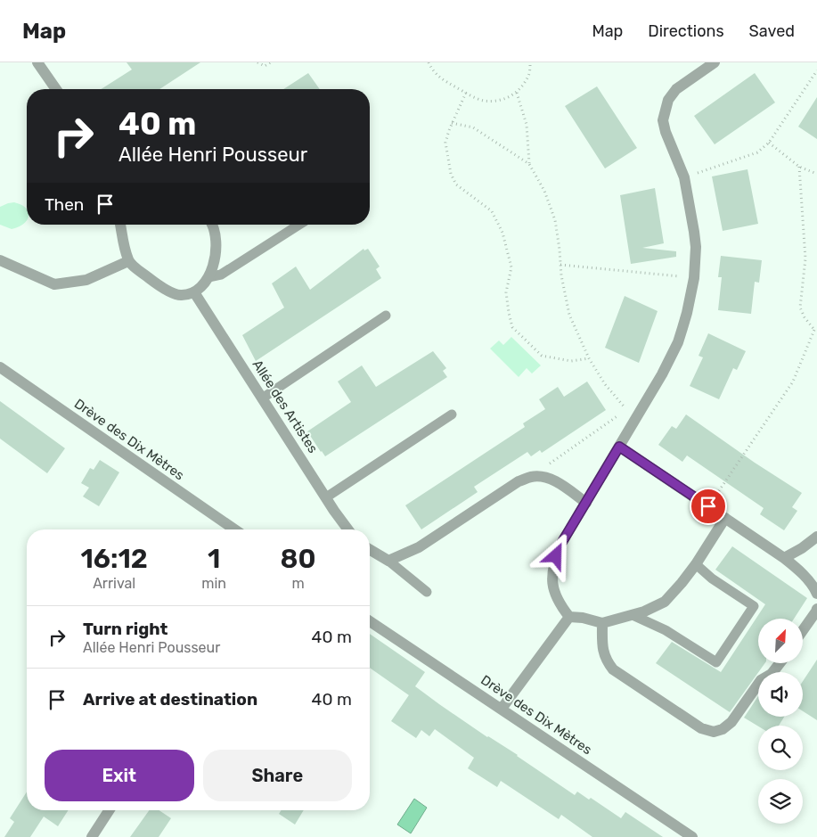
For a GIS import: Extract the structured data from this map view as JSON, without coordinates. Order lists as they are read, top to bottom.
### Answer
{
  "streets": {
    "street": ["Allée des Artistes", "Drève des Dix Mètres"]
  },
  "north": "top right",
  "page": {
    "header": "Map",
    "nav": ["Map", "Directions", "Saved"],
    "turn": ["40 m", "Allée Henri Pousseur"],
    "then": "Then",
    "eta": [
      "16:12",
      "Arrival",
      "1",
      "min",
      "80",
      "m"
    ],
    "list": [
      {
        "name": "Turn right",
        "note": "Allée Henri Pousseur",
        "value": "40 m"
      },
      {
        "name": "Arrive at destination",
        "value": "40 m"
      }
    ],
    "buttons": ["Exit", "Share"]
  }
}
